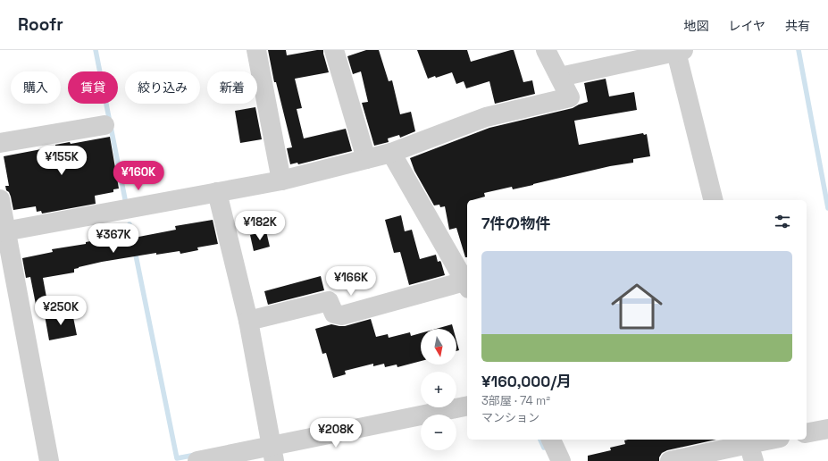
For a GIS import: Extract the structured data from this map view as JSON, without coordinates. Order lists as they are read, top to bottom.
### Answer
{
  "north": "bottom",
  "page": {
    "header": "Roofr",
    "nav": ["地図", "レイヤ", "共有"],
    "chip": [
      "購入",
      "賃貸",
      "絞り込み",
      "新着"
    ],
    "price": [
      "¥155K",
      "¥160K",
      "¥182K",
      "¥367K",
      "¥166K",
      "¥250K",
      "¥208K"
    ],
    "heading": "7件の物件",
    "list": [
      {
        "name": "¥160,000/月",
        "note": "3部屋 · 74 m² · マンション"
      }
    ],
    "map_buttons": ["+", "−"]
  }
}
